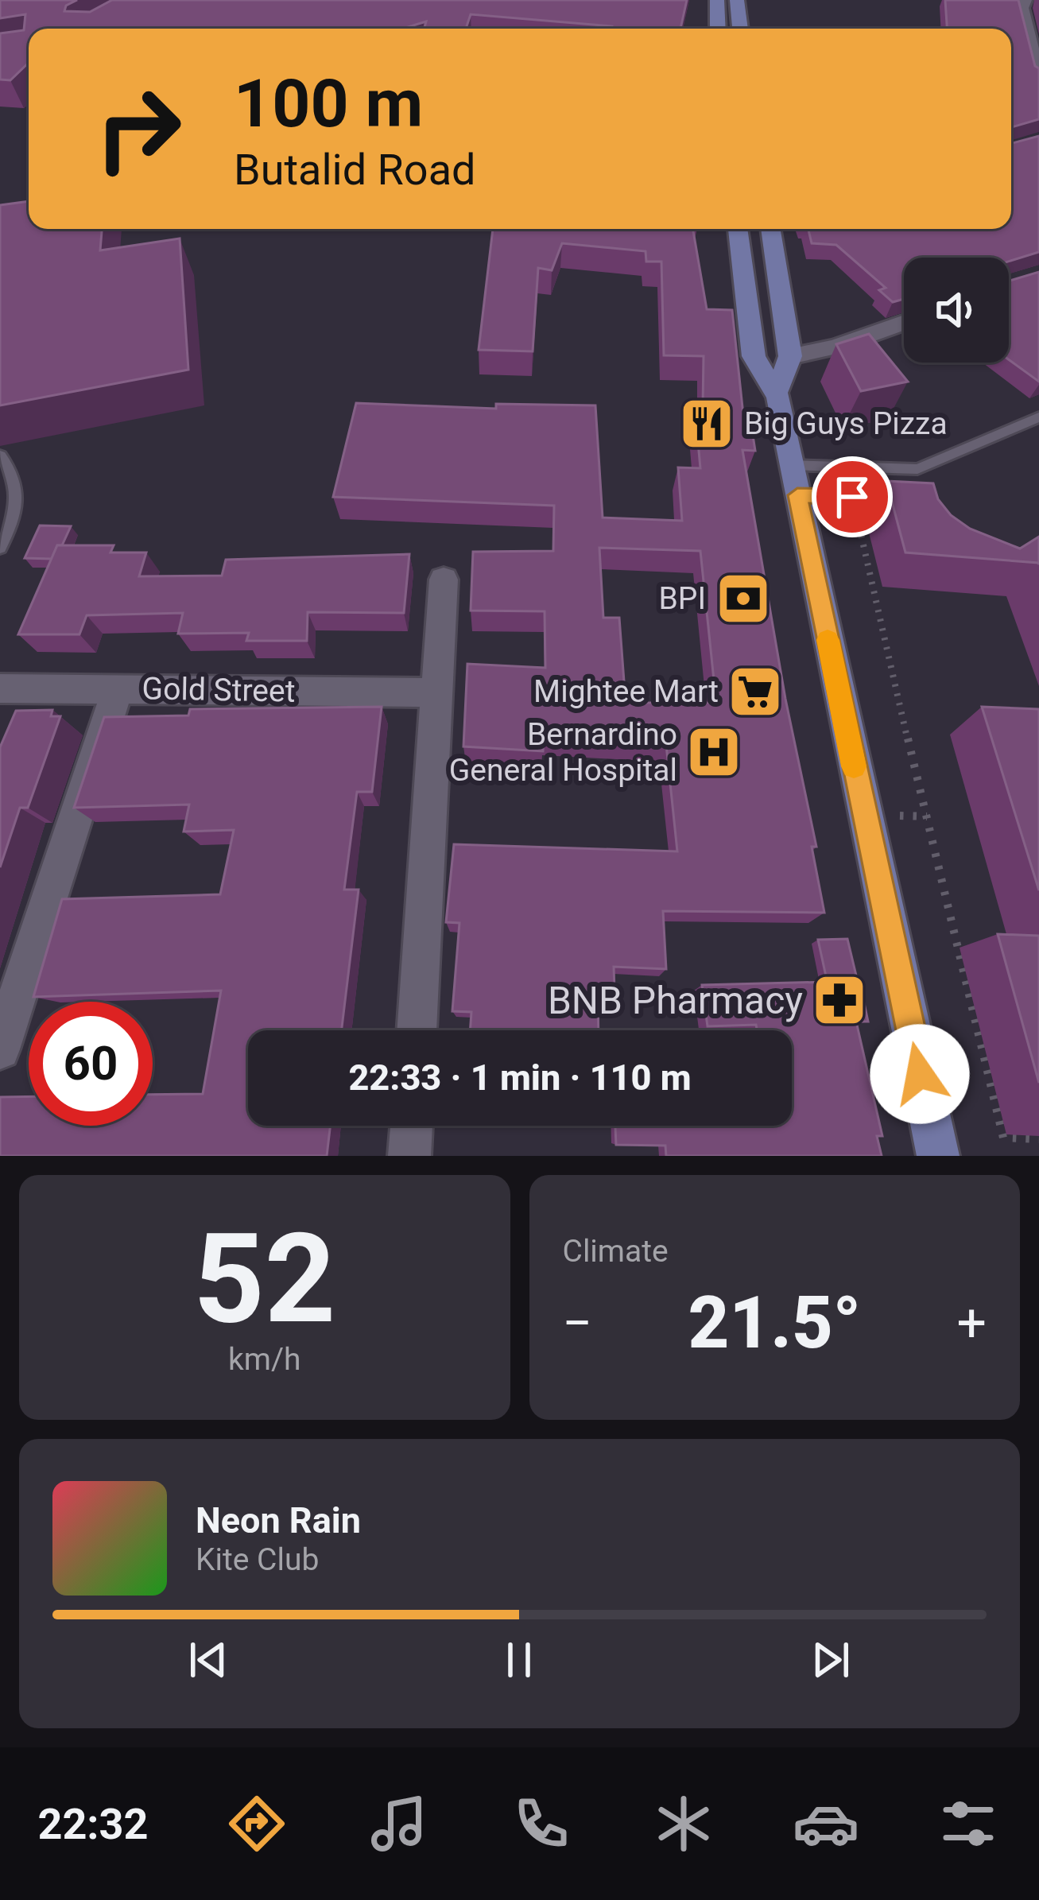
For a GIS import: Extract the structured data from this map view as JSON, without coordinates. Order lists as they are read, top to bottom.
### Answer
{
  "streets": {
    "street": ["Gold Street"]
  },
  "places": {
    "restaurant": ["Big Guys Pizza"],
    "bank": ["BPI"],
    "supermarket": ["Mightee Mart"],
    "hospital": ["Bernardino General Hospital"],
    "pharmacy": ["BNB Pharmacy"]
  },
  "page": {
    "turn": ["100 m", "Butalid Road"],
    "limit": "60",
    "trip": "22:33 · 1 min · 110 m",
    "tile": [
      ["52", "km/h"],
      "Climate"
    ],
    "heat": ["−", "21.5°", "+"],
    "song": ["Neon Rain", "Kite Club"],
    "tabs": "22:32"
  }
}
